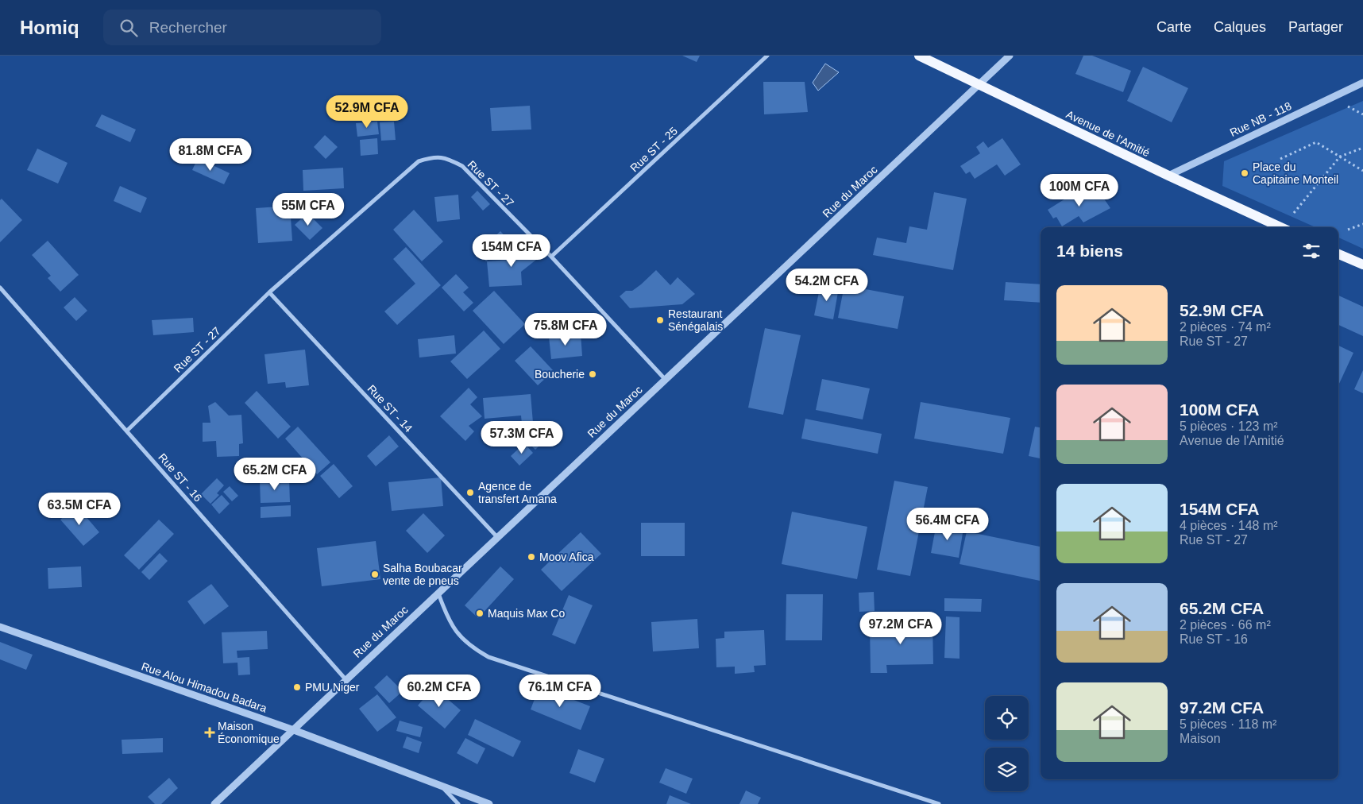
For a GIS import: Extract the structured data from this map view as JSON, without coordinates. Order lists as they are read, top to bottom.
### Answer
{
  "streets": {
    "main road": ["Avenue de l'Amitié"],
    "street": [
      "Rue NB - 118",
      "Rue ST - 25",
      "Rue ST - 27",
      "Rue du Maroc",
      "Rue ST - 14",
      "Rue ST - 16",
      "Rue Alou Himadou Badara"
    ]
  },
  "crossings": [
    ["Rue NB - 118", "Avenue de l'Amitié"],
    ["Avenue de l'Amitié", "Rue du Maroc"],
    ["Rue ST - 25", "Rue ST - 27"],
    ["Rue ST - 27", "Rue du Maroc"],
    ["Rue ST - 27", "Rue ST - 14"],
    ["Rue ST - 27", "Rue ST - 16"],
    ["Rue du Maroc", "Rue ST - 14"],
    ["Rue du Maroc", "Rue ST - 16"],
    ["Rue du Maroc", "Rue Alou Himadou Badara"]
  ],
  "places": {
    "other": [
      "Place du Capitaine Monteil",
      "Restaurant Sénégalais",
      "Boucherie",
      "Agence de transfert Amana",
      "Moov Afica",
      "Salha Boubacar vente de pneus",
      "Maquis Max Co",
      "PMU Niger"
    ],
    "health": ["Maison Économique"]
  },
  "page": {
    "header": "Homiq",
    "search": "Rechercher",
    "nav": ["Carte", "Calques", "Partager"],
    "price": [
      "52.9M CFA",
      "81.8M CFA",
      "100M CFA",
      "55M CFA",
      "154M CFA",
      "54.2M CFA",
      "75.8M CFA",
      "57.3M CFA",
      "65.2M CFA",
      "63.5M CFA",
      "56.4M CFA",
      "97.2M CFA",
      "60.2M CFA",
      "76.1M CFA"
    ],
    "heading": "14 biens",
    "list": [
      {
        "name": "52.9M CFA",
        "note": "2 pièces · 74 m² · Rue ST - 27"
      },
      {
        "name": "100M CFA",
        "note": "5 pièces · 123 m² · Avenue de l'Amitié"
      },
      {
        "name": "154M CFA",
        "note": "4 pièces · 148 m² · Rue ST - 27"
      },
      {
        "name": "65.2M CFA",
        "note": "2 pièces · 66 m² · Rue ST - 16"
      },
      {
        "name": "97.2M CFA",
        "note": "5 pièces · 118 m² · Maison"
      }
    ]
  }
}
